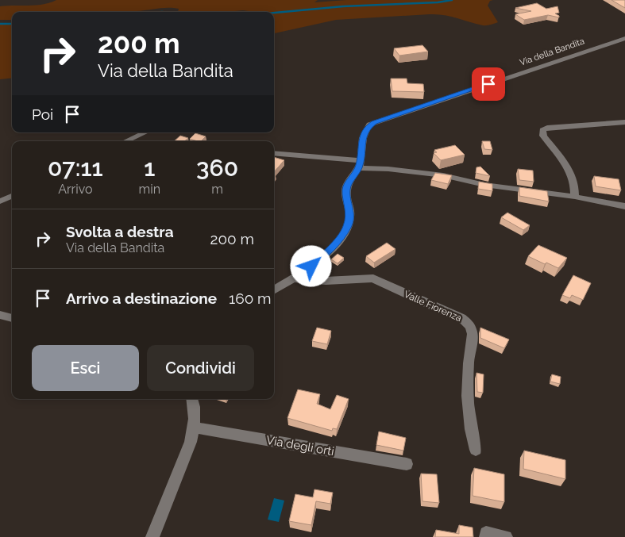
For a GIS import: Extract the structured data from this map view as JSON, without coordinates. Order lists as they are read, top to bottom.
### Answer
{
  "streets": {
    "street": ["Via della Bandita", "Valle Fiorenza", "Via degli orti"]
  },
  "crossings": [
    ["Via della Bandita", "Valle Fiorenza"]
  ],
  "page": {
    "turn": ["200 m", "Via della Bandita"],
    "then": "Poi",
    "eta": [
      "07:11",
      "Arrivo",
      "1",
      "min",
      "360",
      "m"
    ],
    "list": [
      {
        "name": "Svolta a destra",
        "note": "Via della Bandita",
        "value": "200 m"
      },
      {
        "name": "Arrivo a destinazione",
        "value": "160 m"
      }
    ],
    "buttons": ["Esci", "Condividi"]
  }
}
